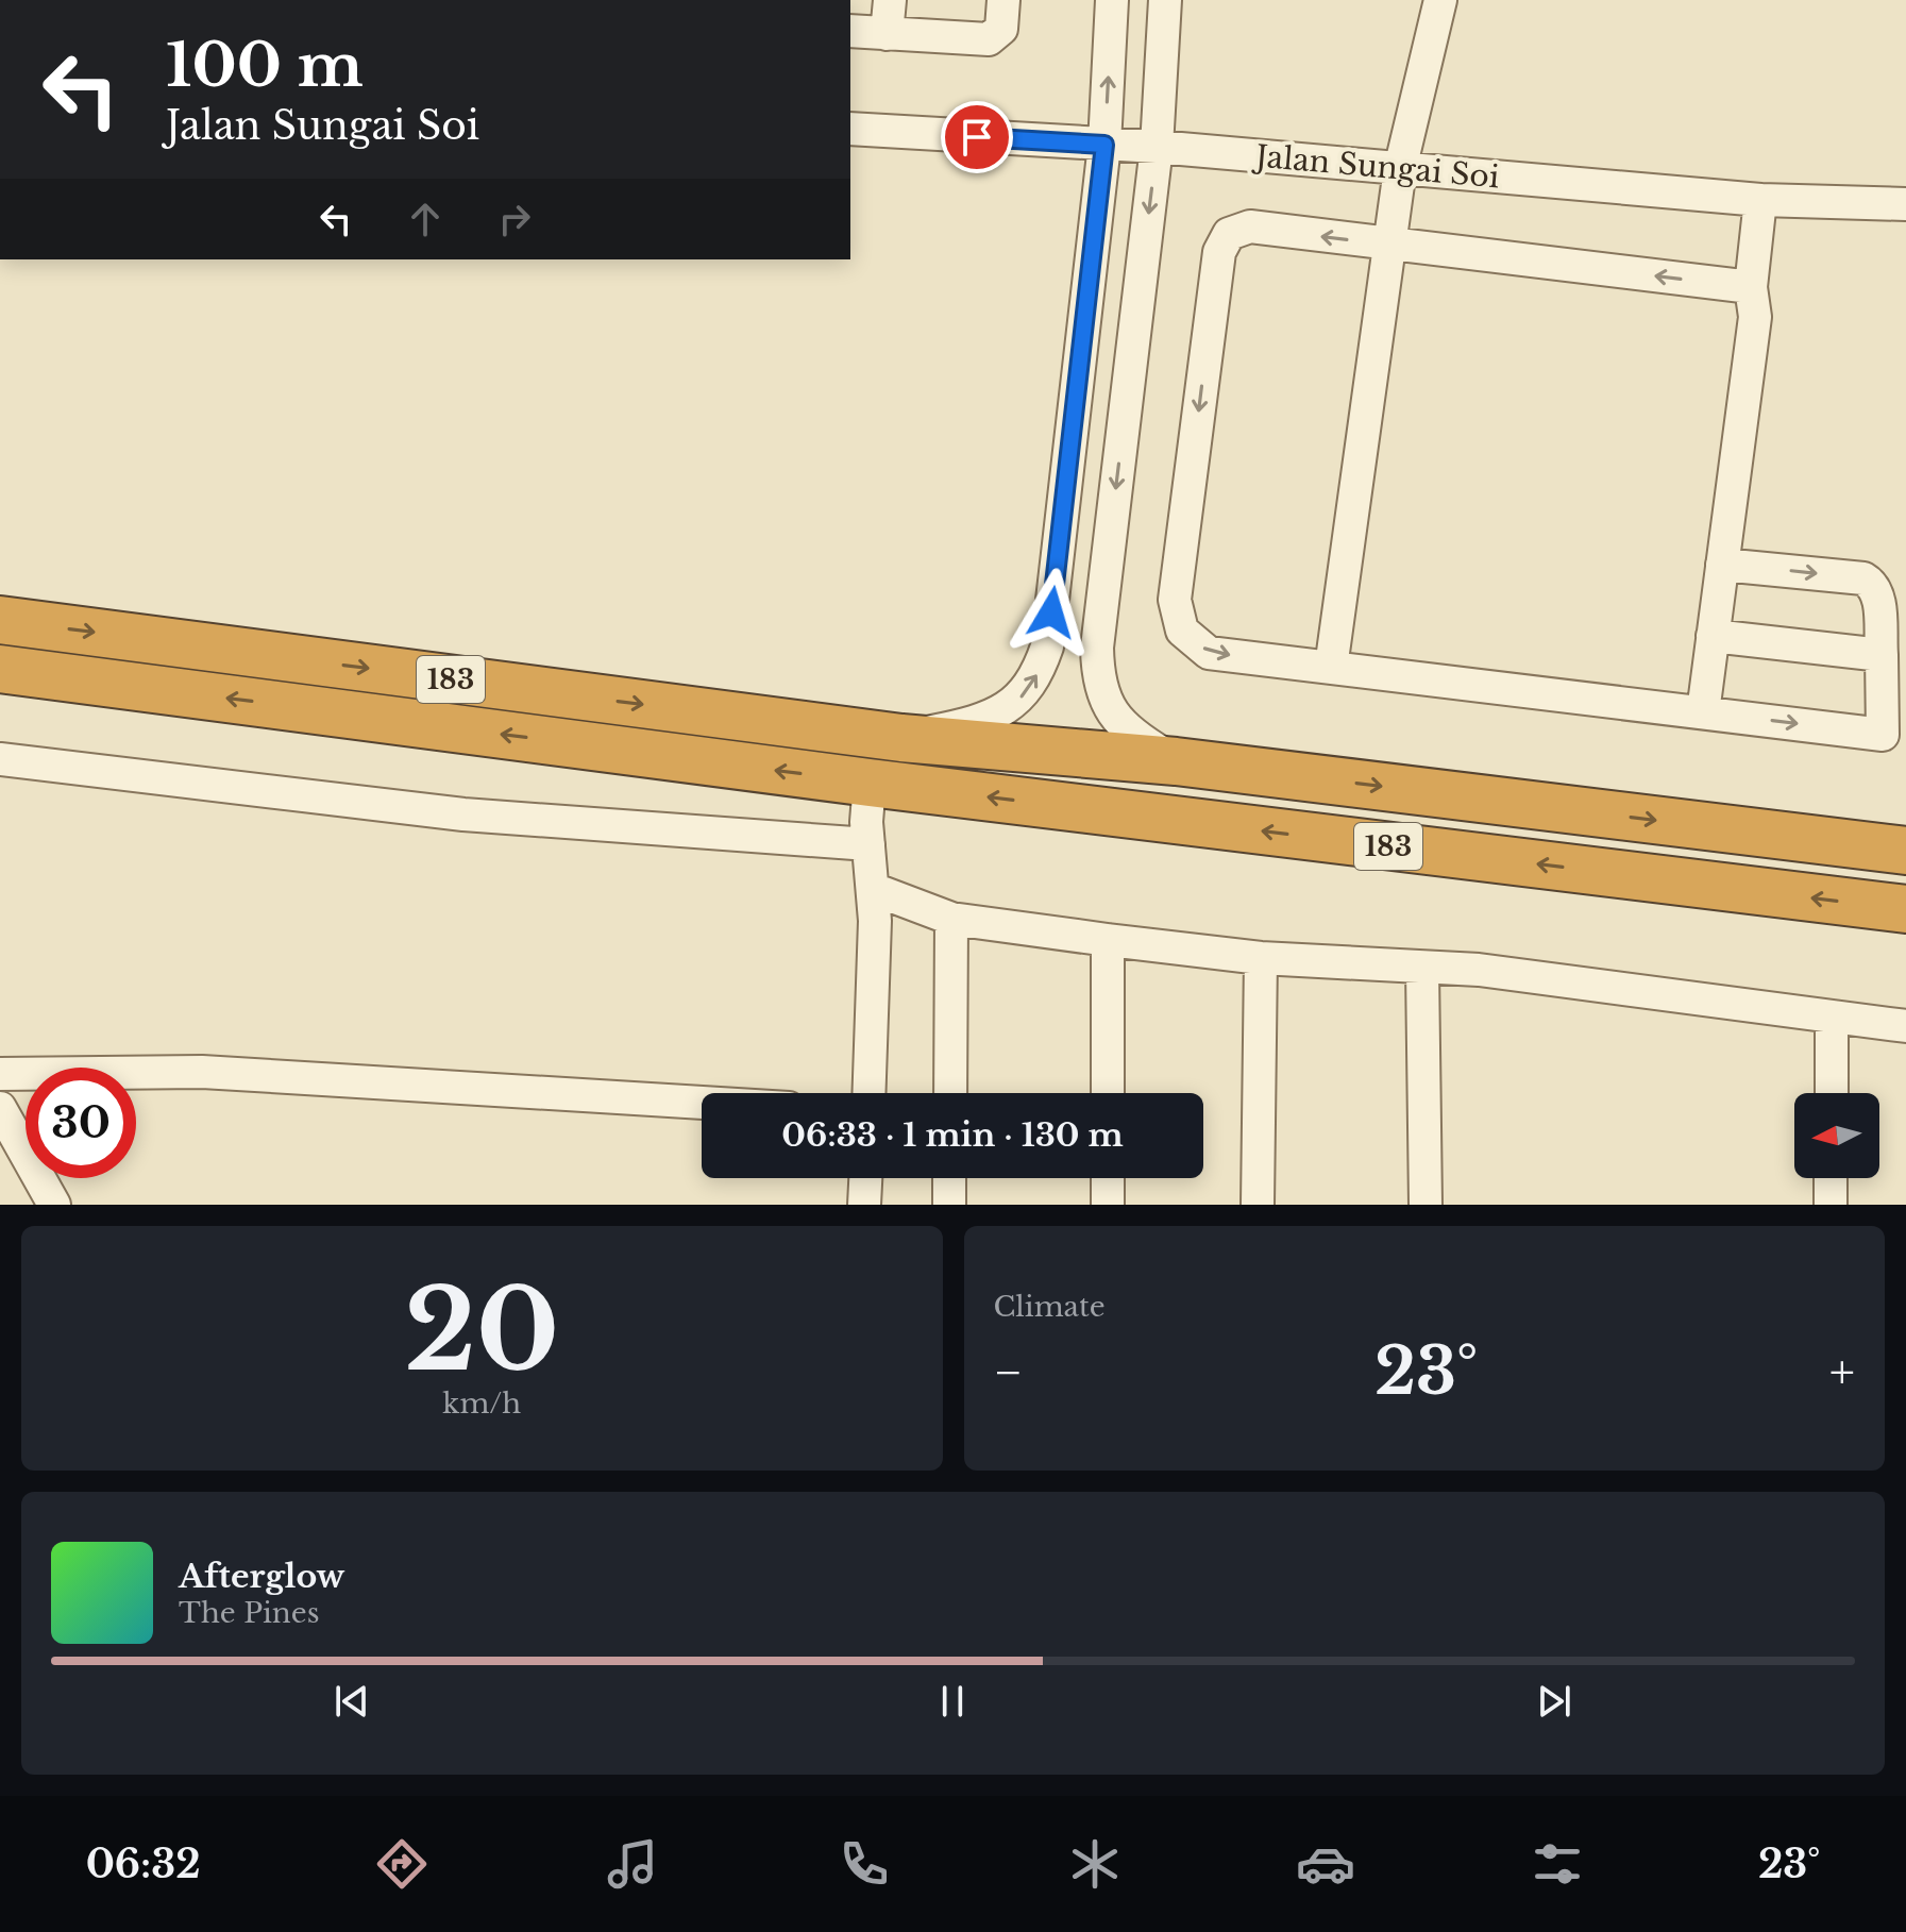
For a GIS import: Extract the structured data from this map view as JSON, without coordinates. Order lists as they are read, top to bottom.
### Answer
{
  "streets": {
    "highway": ["183"],
    "street": ["Jalan Sungai Soi"]
  },
  "north": "left",
  "page": {
    "turn": ["100 m", "Jalan Sungai Soi"],
    "limit": "30",
    "trip": "06:33 · 1 min · 130 m",
    "tile": [
      ["20", "km/h"],
      "Climate"
    ],
    "heat": ["−", "23°", "+"],
    "song": ["Afterglow", "The Pines"],
    "tabs": ["06:32", "23°"]
  }
}
